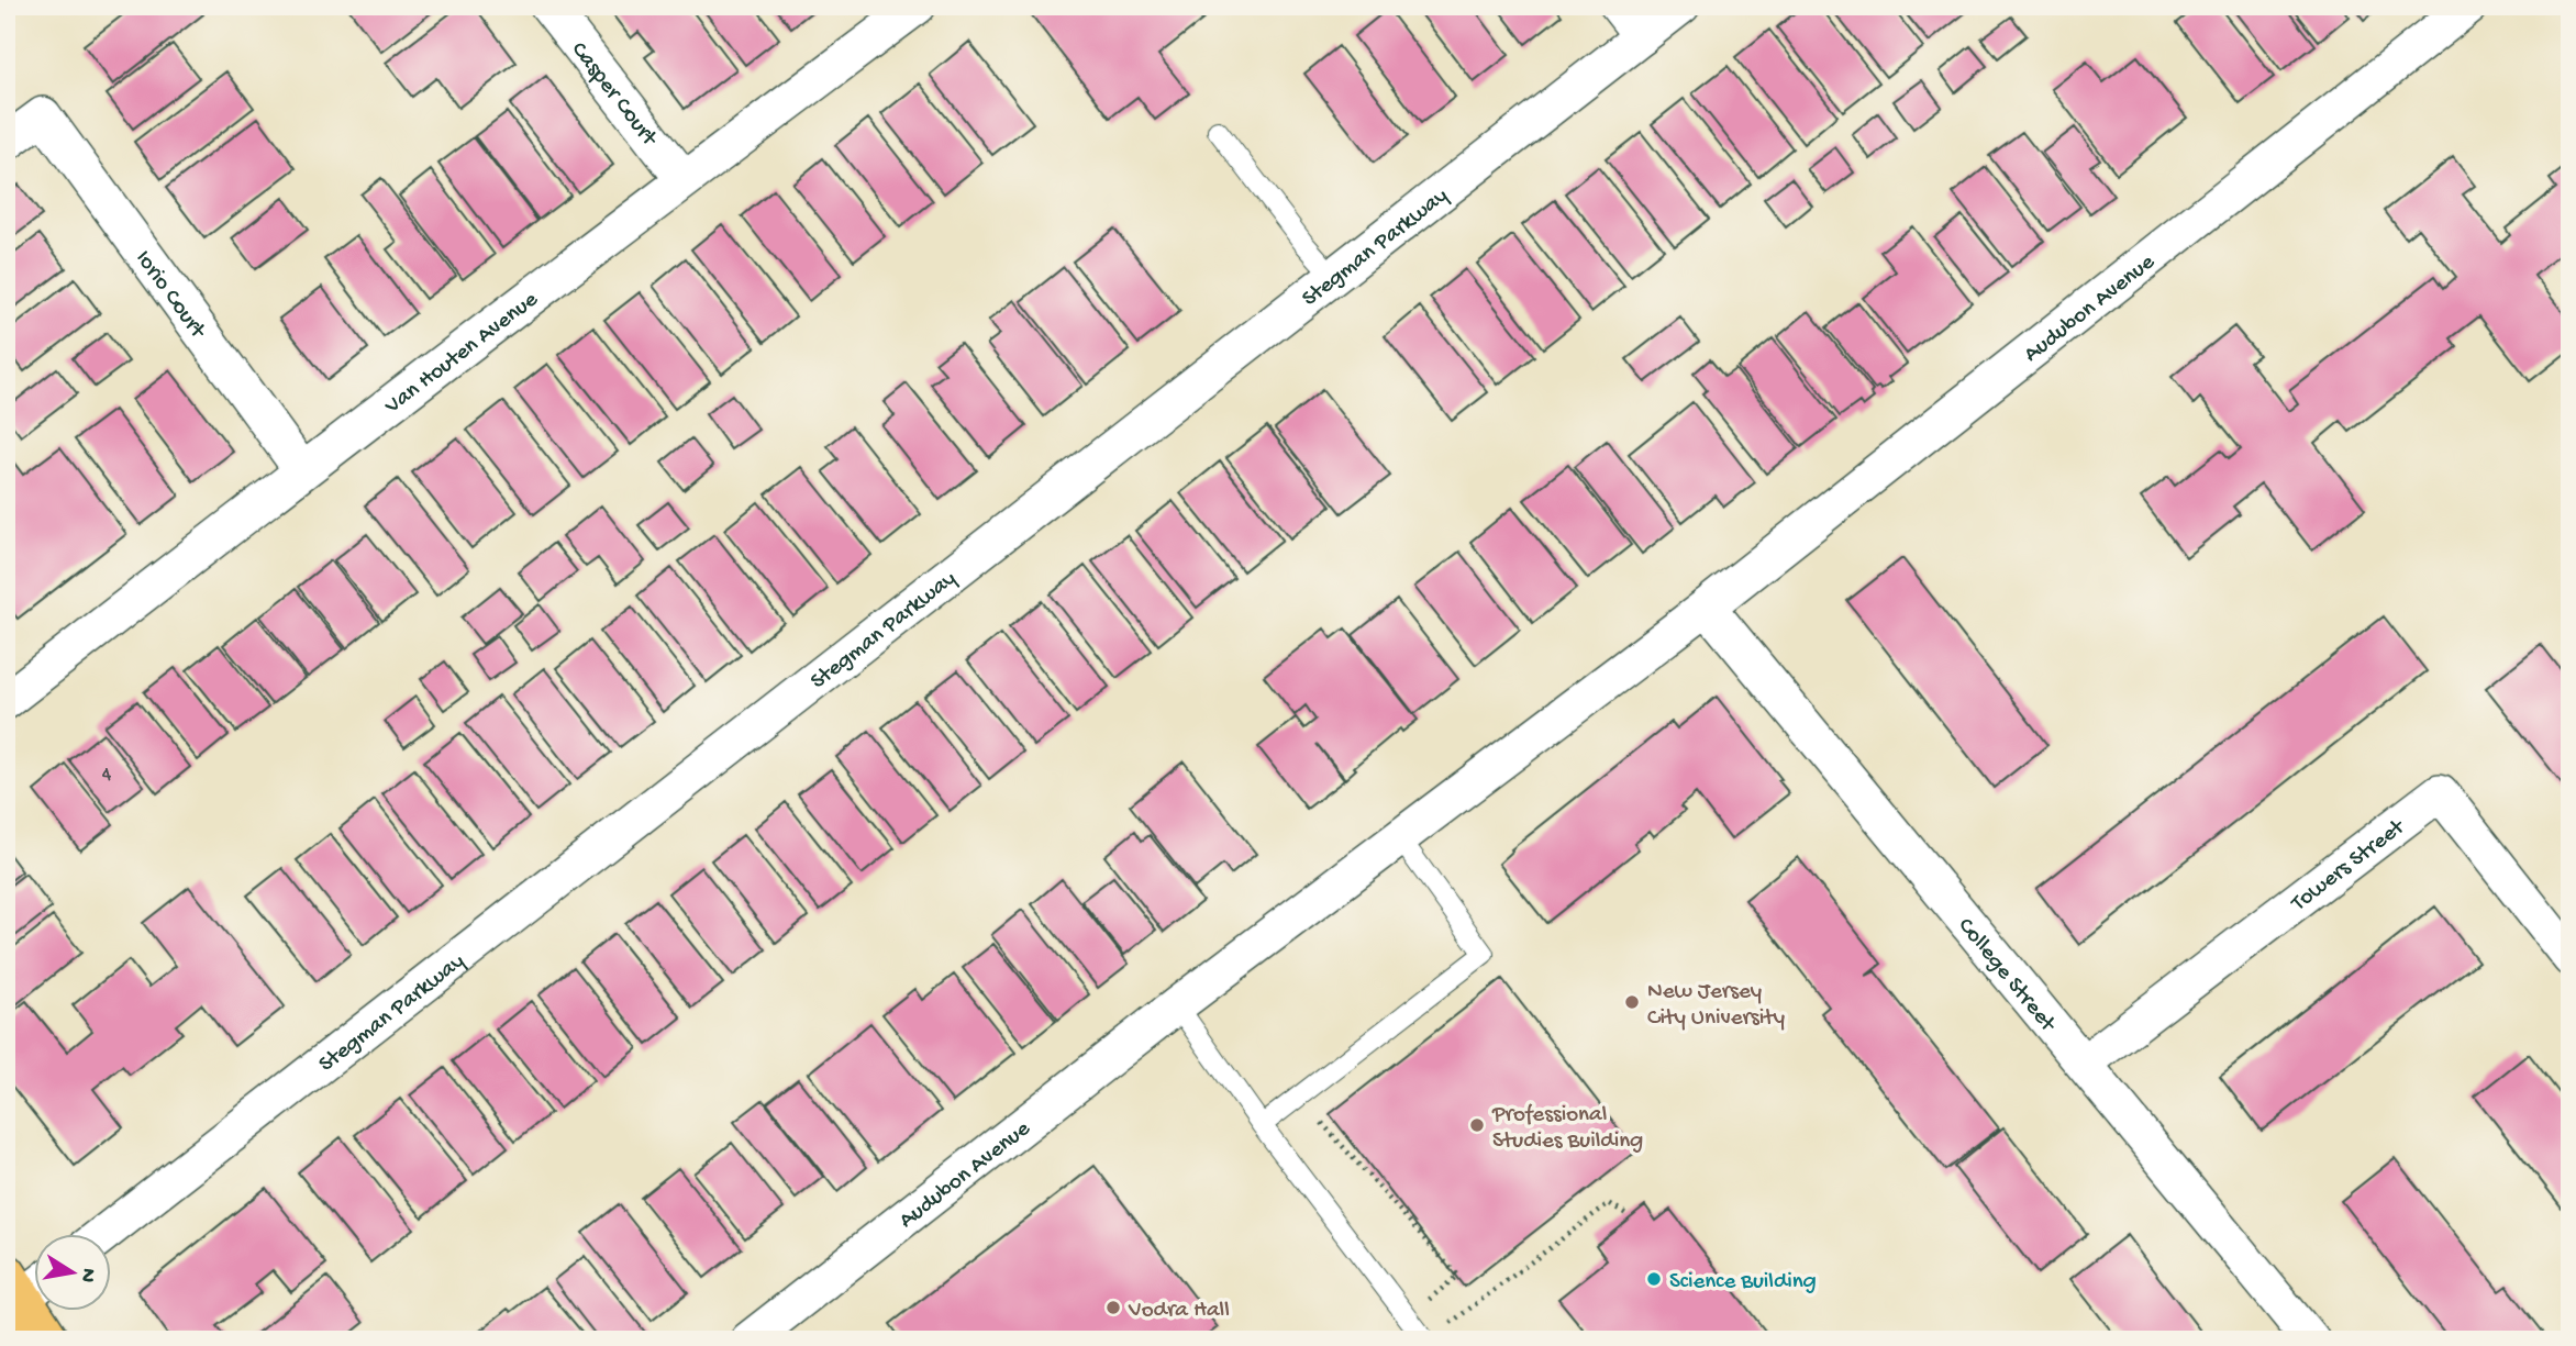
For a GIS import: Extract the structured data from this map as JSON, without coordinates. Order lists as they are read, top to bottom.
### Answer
{
  "streets": {
    "street": [
      "Casper Court",
      "Stegman Parkway",
      "Iorio Court",
      "Audubon Avenue",
      "Van Houten Avenue",
      "Towers Street",
      "College Street"
    ]
  },
  "crossings": [
    ["Casper Court", "Van Houten Avenue"],
    ["Iorio Court", "Van Houten Avenue"],
    ["Audubon Avenue", "College Street"],
    ["Towers Street", "College Street"]
  ],
  "places": [
    "New Jersey City University",
    "Professional Studies Building",
    "Science Building",
    "Vodra Hall"
  ],
  "house_numbers": ["4"],
  "north": "right"
}
